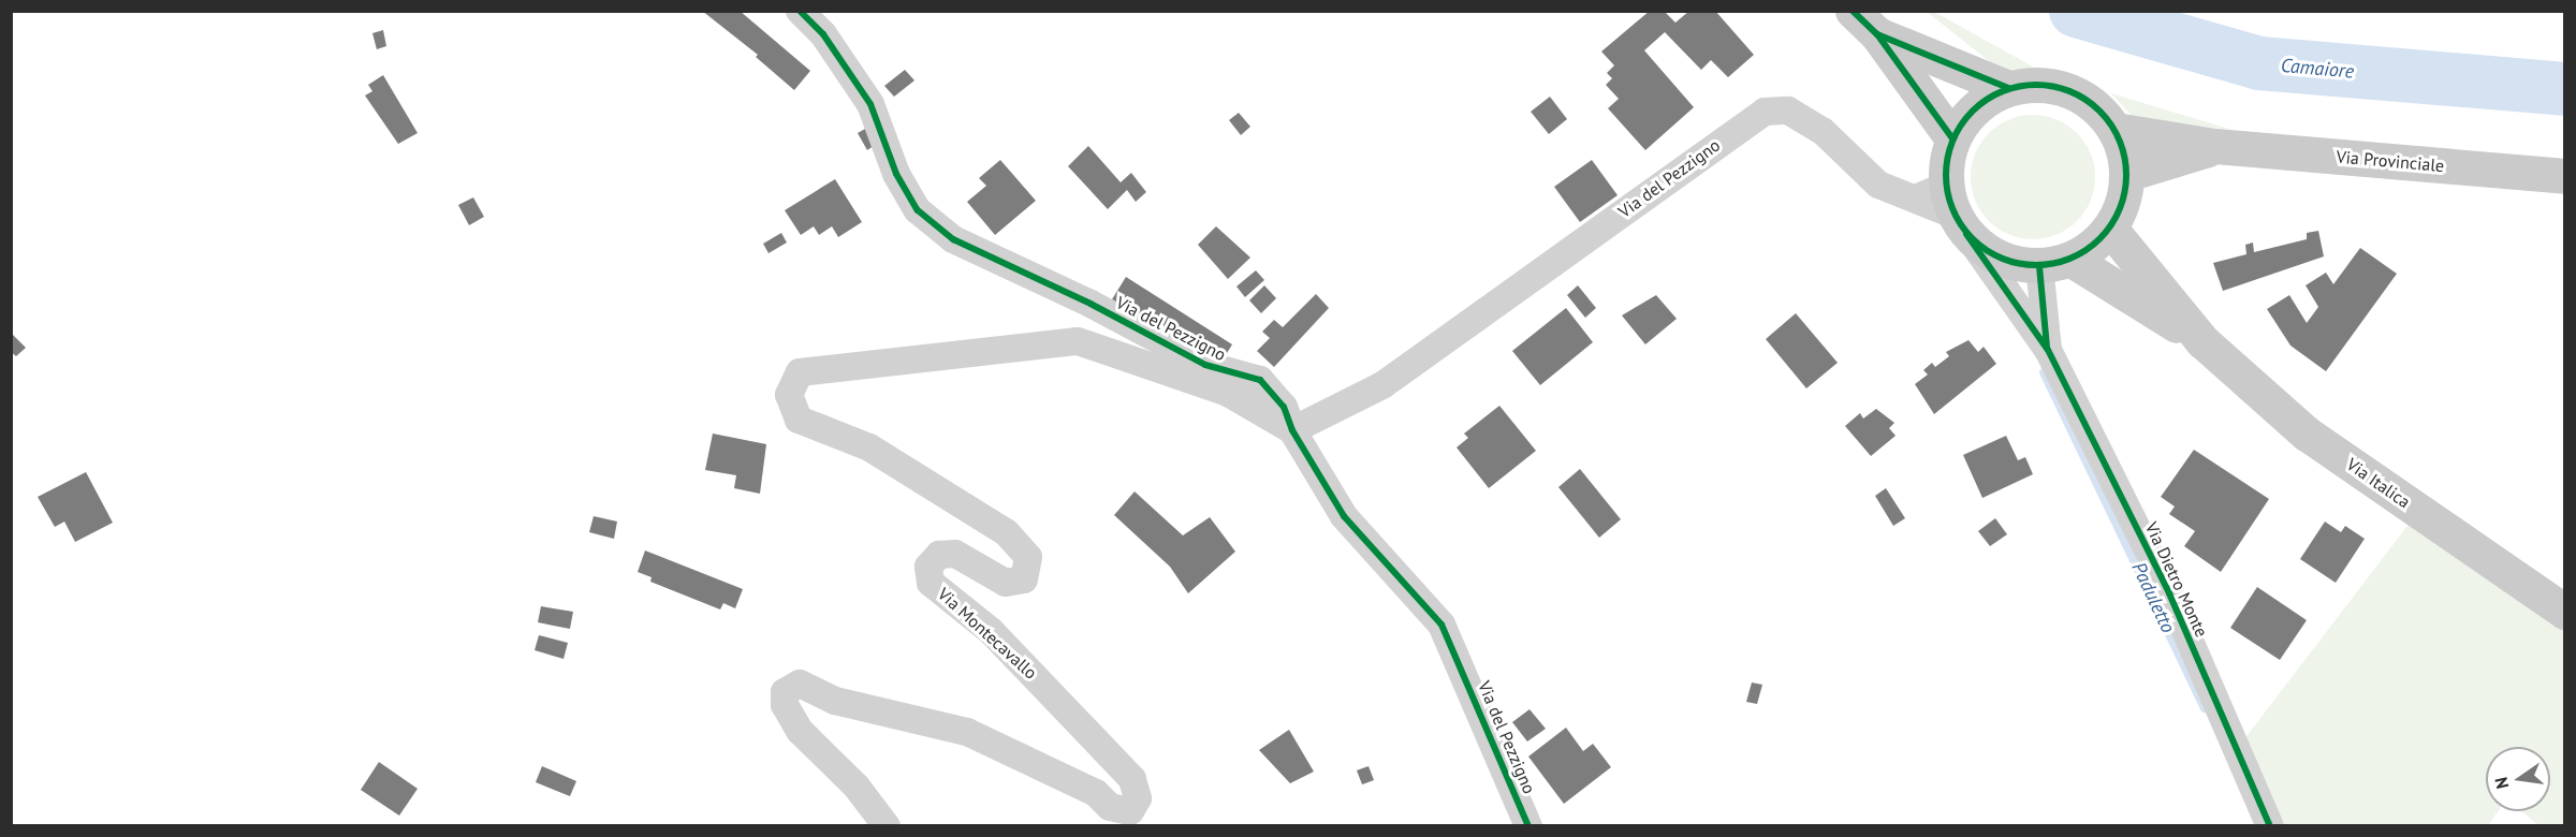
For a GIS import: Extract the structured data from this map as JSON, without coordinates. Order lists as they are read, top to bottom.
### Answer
{
  "streets": {
    "main road": ["Via Provinciale", "Via Italica"],
    "street": ["Via del Pezzigno", "Via Dietro Monte", "Via Montecavallo"]
  },
  "crossings": [
    ["Via Provinciale", "Via del Pezzigno"],
    ["Via Provinciale", "Via Italica"],
    ["Via Provinciale", "Via Dietro Monte"],
    ["Via del Pezzigno", "Via Italica"],
    ["Via del Pezzigno", "Via Dietro Monte"],
    ["Via del Pezzigno", "Via Montecavallo"],
    ["Via Italica", "Via Dietro Monte"]
  ],
  "water": ["Camaiore", "Paduletto"],
  "north": "left"
}
